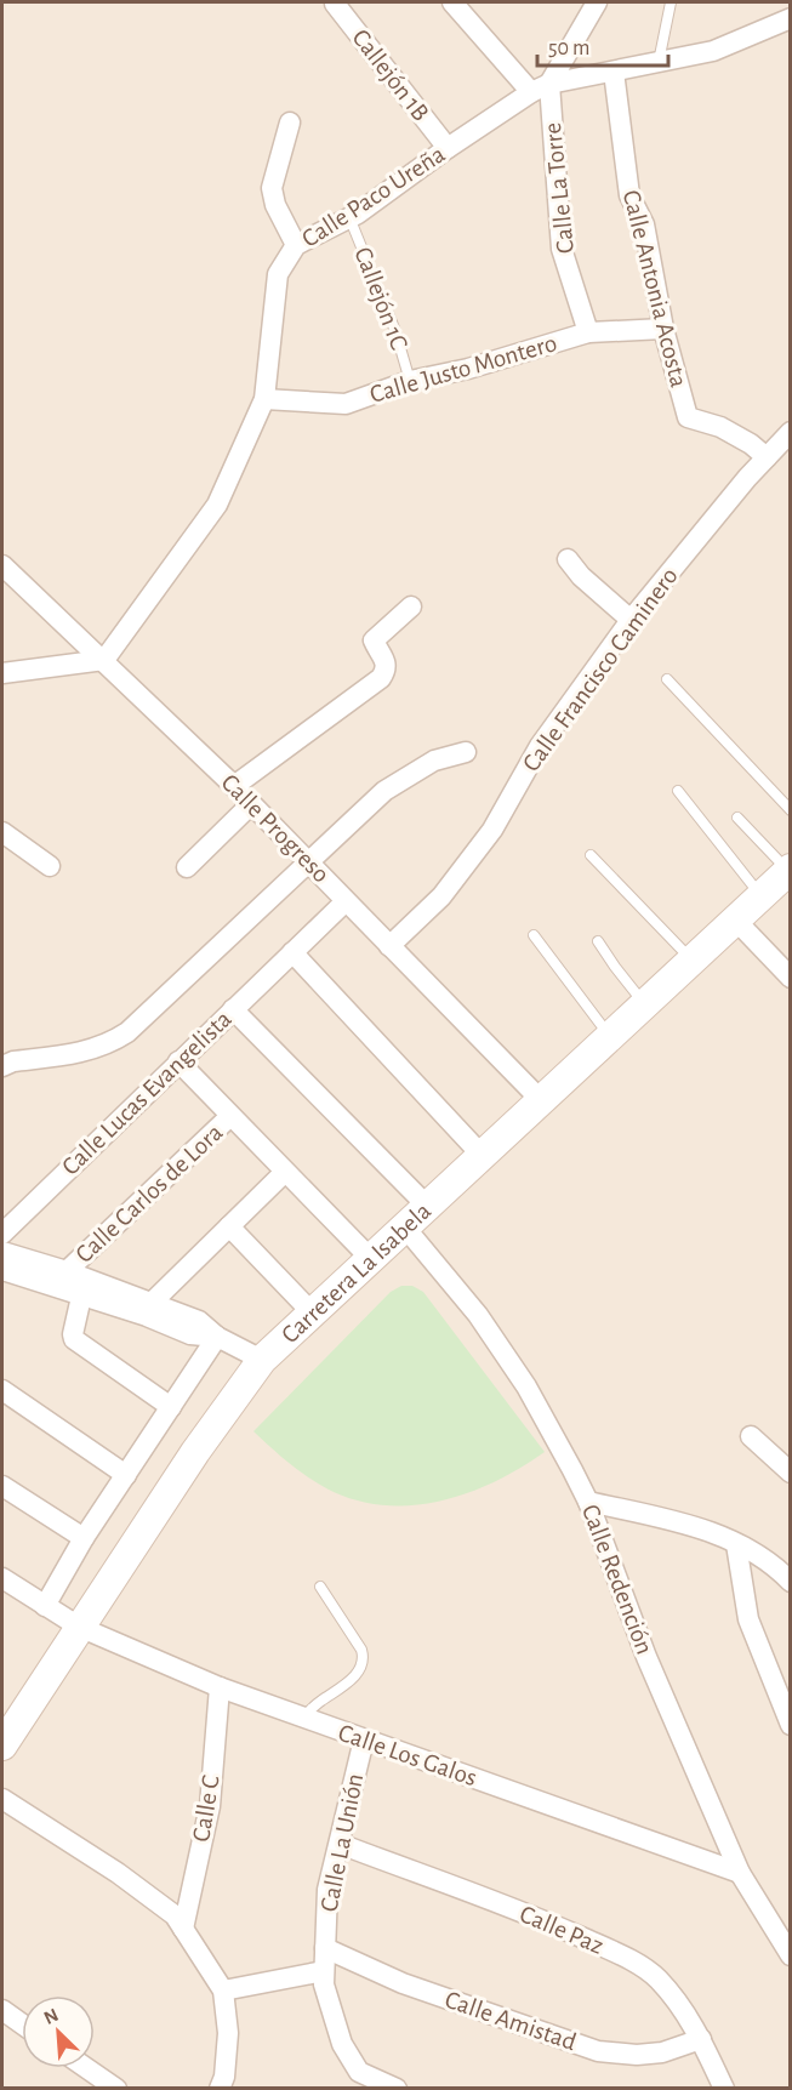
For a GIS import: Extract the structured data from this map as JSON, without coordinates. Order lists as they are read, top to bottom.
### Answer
{
  "streets": {
    "main road": ["Carretera La Isabela"],
    "street": [
      "Callejón 1B",
      "Calle La Torre",
      "Calle Paco Ureña",
      "Calle Antonia Acosta",
      "Calle Justo Montero",
      "Calle Francisco Caminero",
      "Calle Progreso",
      "Calle Lucas Evangelista",
      "Calle Carlos de Lora",
      "Calle Redención",
      "Calle Los Galos",
      "Calle C",
      "Calle La Unión",
      "Calle Paz",
      "Calle Amistad"
    ],
    "lane": ["Callejón 1C"]
  },
  "crossings": [
    ["Callejón 1B", "Calle Paco Ureña"],
    ["Calle La Torre", "Calle Paco Ureña"],
    ["Calle La Torre", "Calle Justo Montero"],
    ["Calle Paco Ureña", "Callejón 1C"],
    ["Calle Paco Ureña", "Calle Justo Montero"],
    ["Calle Paco Ureña", "Calle Progreso"],
    ["Calle Antonia Acosta", "Calle Justo Montero"],
    ["Calle Antonia Acosta", "Calle Francisco Caminero"],
    ["Callejón 1C", "Calle Justo Montero"],
    ["Calle Francisco Caminero", "Calle Progreso"],
    ["Calle Progreso", "Calle Lucas Evangelista"],
    ["Calle Progreso", "Carretera La Isabela"],
    ["Carretera La Isabela", "Calle Redención"],
    ["Carretera La Isabela", "Calle Los Galos"],
    ["Calle Redención", "Calle Los Galos"],
    ["Calle Los Galos", "Calle C"],
    ["Calle Los Galos", "Calle La Unión"],
    ["Calle La Unión", "Calle Paz"],
    ["Calle La Unión", "Calle Amistad"],
    ["Calle Paz", "Calle Amistad"]
  ],
  "scale_bar": "50 m",
  "north": "top left"
}
